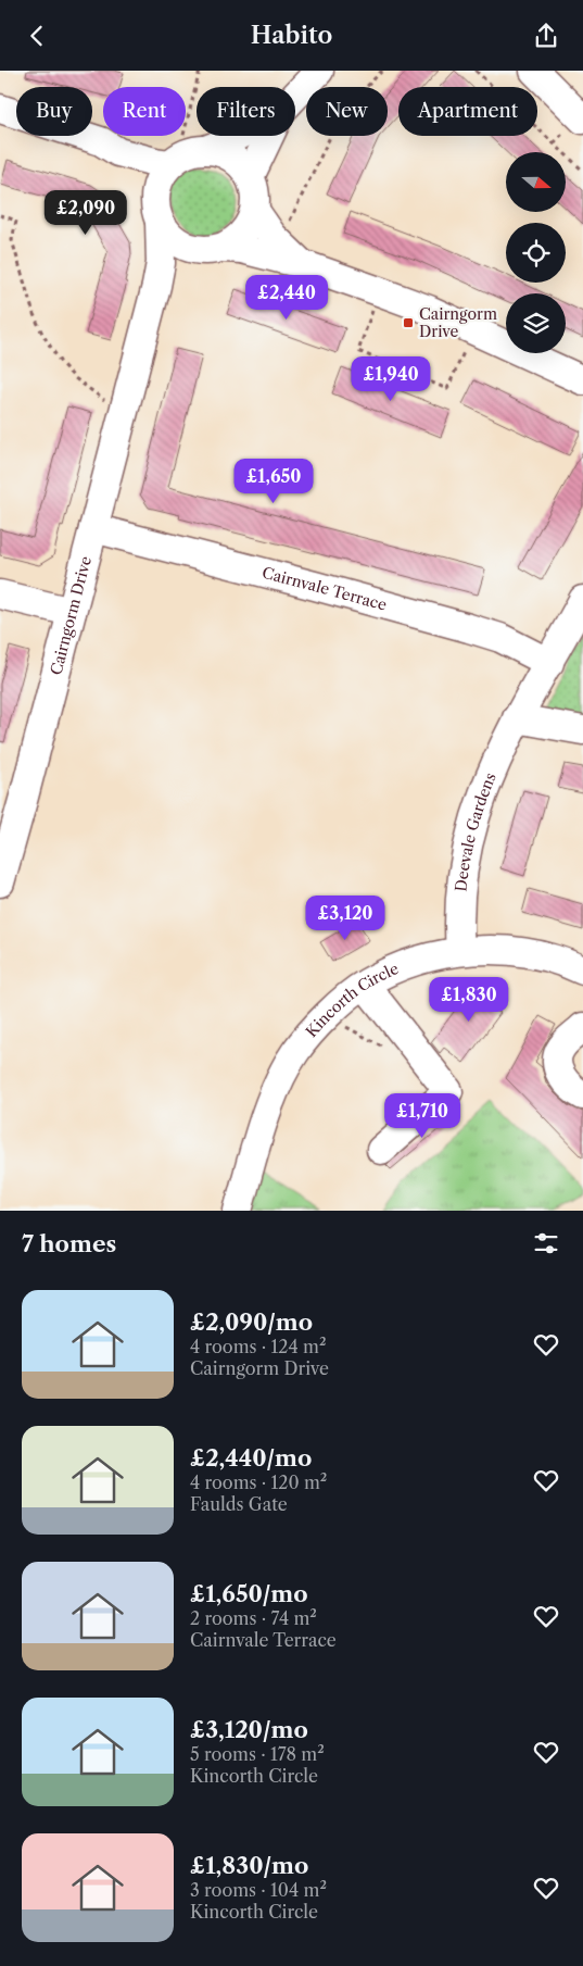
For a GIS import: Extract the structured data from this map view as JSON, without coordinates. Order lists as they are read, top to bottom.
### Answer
{
  "streets": {
    "street": [
      "Cairnvale Terrace",
      "Cairngorm Drive",
      "Deevale Gardens",
      "Kincorth Circle"
    ]
  },
  "crossings": [
    ["Cairnvale Terrace", "Cairngorm Drive"],
    ["Cairnvale Terrace", "Deevale Gardens"],
    ["Deevale Gardens", "Kincorth Circle"]
  ],
  "places": {
    "transit": ["Cairngorm Drive"]
  },
  "north": "right",
  "page": {
    "header": "Habito",
    "chip": [
      "Buy",
      "Rent",
      "Filters",
      "New",
      "Apartment"
    ],
    "price": [
      "£2,090",
      "£2,440",
      "£1,940",
      "£1,650",
      "£3,120",
      "£1,830",
      "£1,710"
    ],
    "heading": "7 homes",
    "list": [
      {
        "name": "£2,090/mo",
        "note": "4 rooms · 124 m² · Cairngorm Drive"
      },
      {
        "name": "£2,440/mo",
        "note": "4 rooms · 120 m² · Faulds Gate"
      },
      {
        "name": "£1,650/mo",
        "note": "2 rooms · 74 m² · Cairnvale Terrace"
      },
      {
        "name": "£3,120/mo",
        "note": "5 rooms · 178 m² · Kincorth Circle"
      },
      {
        "name": "£1,830/mo",
        "note": "3 rooms · 104 m² · Kincorth Circle"
      }
    ]
  }
}
